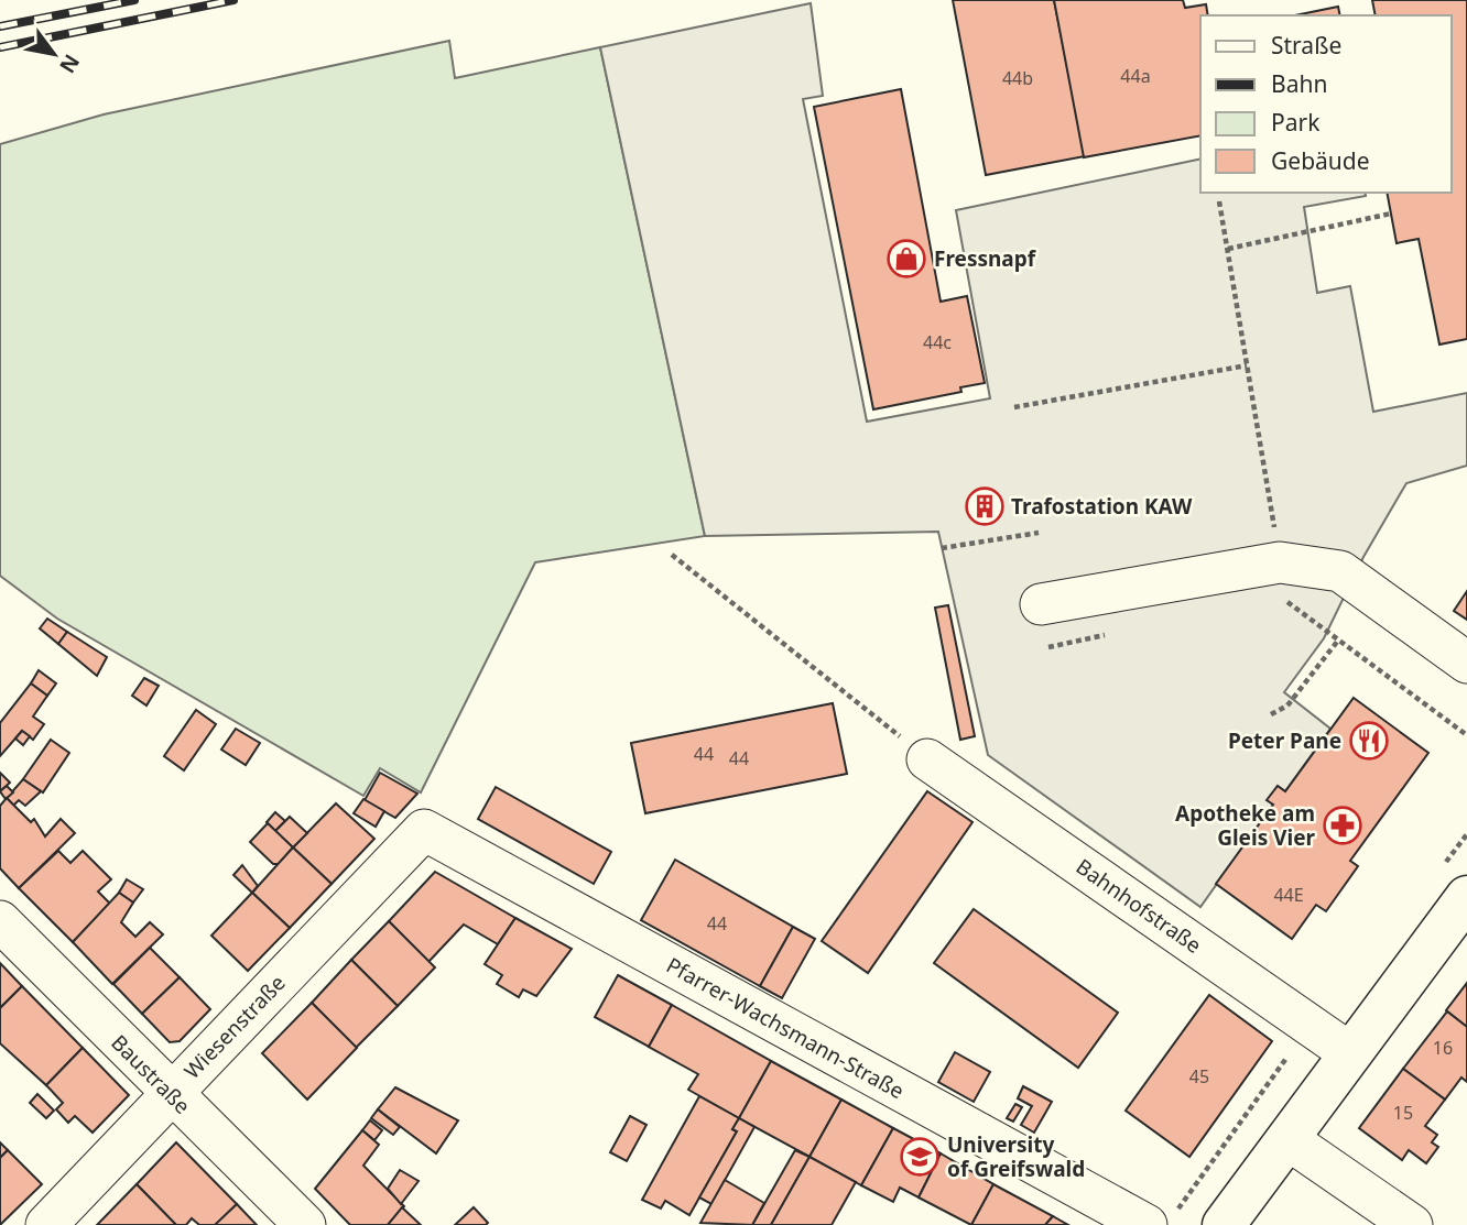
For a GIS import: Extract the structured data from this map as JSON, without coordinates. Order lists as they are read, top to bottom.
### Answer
{
  "streets": {
    "street": [
      "Bahnhofstraße",
      "Wiesenstraße",
      "Pfarrer-Wachsmann-Straße",
      "Baustraße"
    ]
  },
  "crossings": [
    ["Wiesenstraße", "Pfarrer-Wachsmann-Straße"],
    ["Wiesenstraße", "Baustraße"]
  ],
  "places": {
    "shop": ["Fressnapf"],
    "building": ["Trafostation KAW"],
    "restaurant": ["Peter Pane"],
    "pharmacy": ["Apotheke am Gleis Vier"],
    "school or university": ["University of Greifswald"]
  },
  "house_numbers": [
    "44a",
    "44b",
    "44c",
    "44",
    "44",
    "44E",
    "44",
    "16",
    "45",
    "15"
  ],
  "legend": [
    "Straße",
    "Bahn",
    "Park",
    "Gebäude"
  ],
  "north": "bottom right"
}
